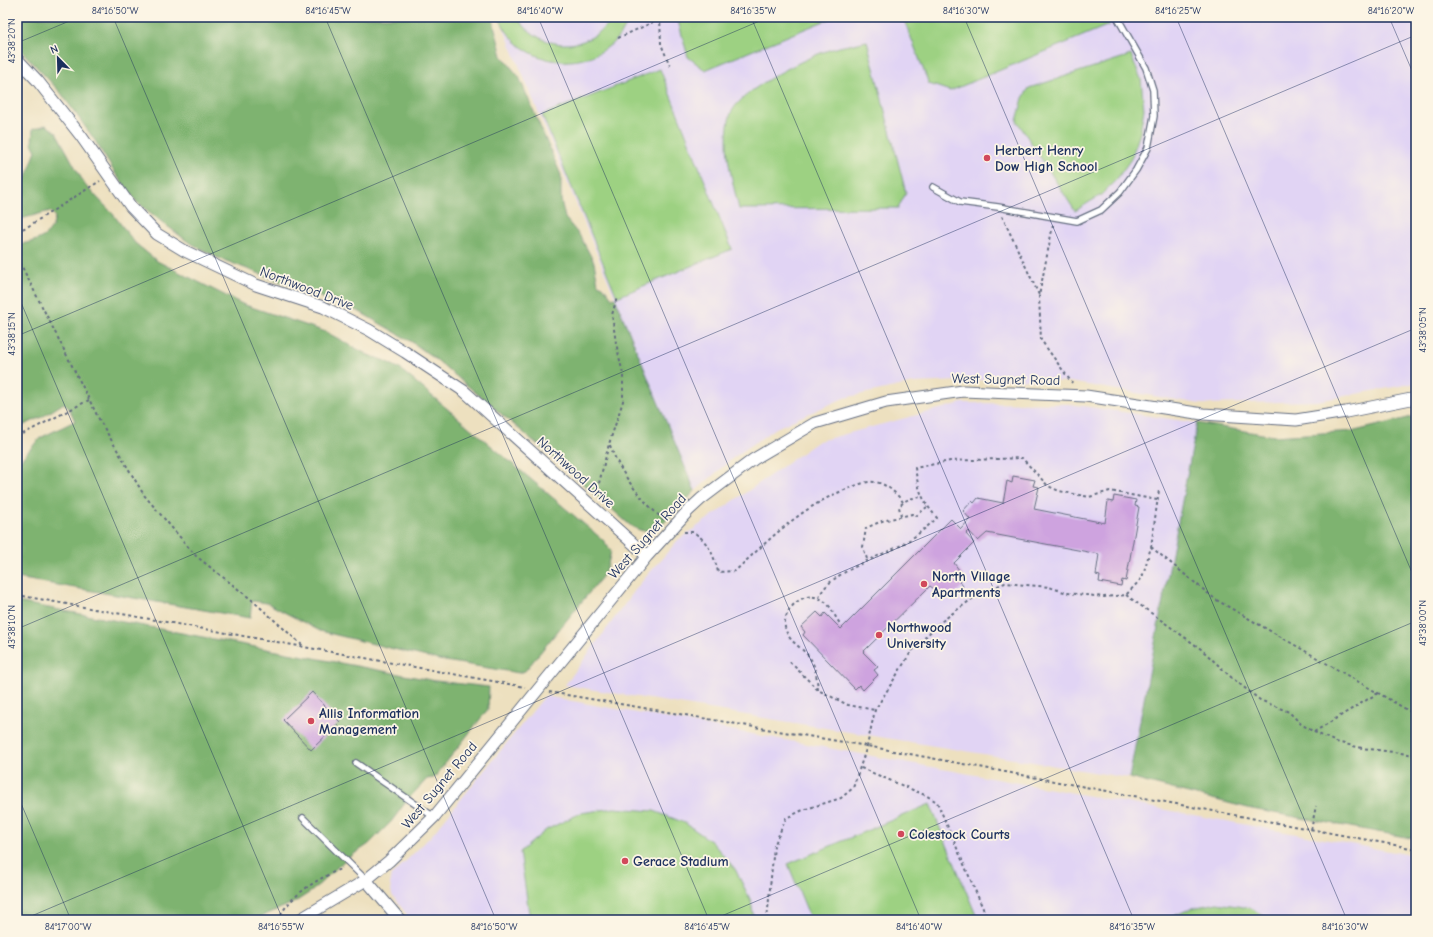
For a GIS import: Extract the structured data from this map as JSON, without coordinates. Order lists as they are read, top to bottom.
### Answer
{
  "streets": {
    "street": ["Northwood Drive", "West Sugnet Road"]
  },
  "crossings": [
    ["Northwood Drive", "West Sugnet Road"]
  ],
  "places": [
    "Herbert Henry Dow High School",
    "North Village Apartments",
    "Northwood University",
    "Allis Information Management",
    "Colestock Courts",
    "Gerace Stadium"
  ],
  "north": "top left",
  "coordinates": [
    "84°16'50\"W",
    "84°16'45\"W",
    "84°16'40\"W",
    "84°16'35\"W",
    "84°16'30\"W",
    "84°16'25\"W",
    "84°16'20\"W",
    "43°38'20\"N",
    "43°38'05\"N",
    "43°38'15\"N",
    "43°38'00\"N",
    "43°38'10\"N",
    "84°17'00\"W",
    "84°16'55\"W"
  ]
}
